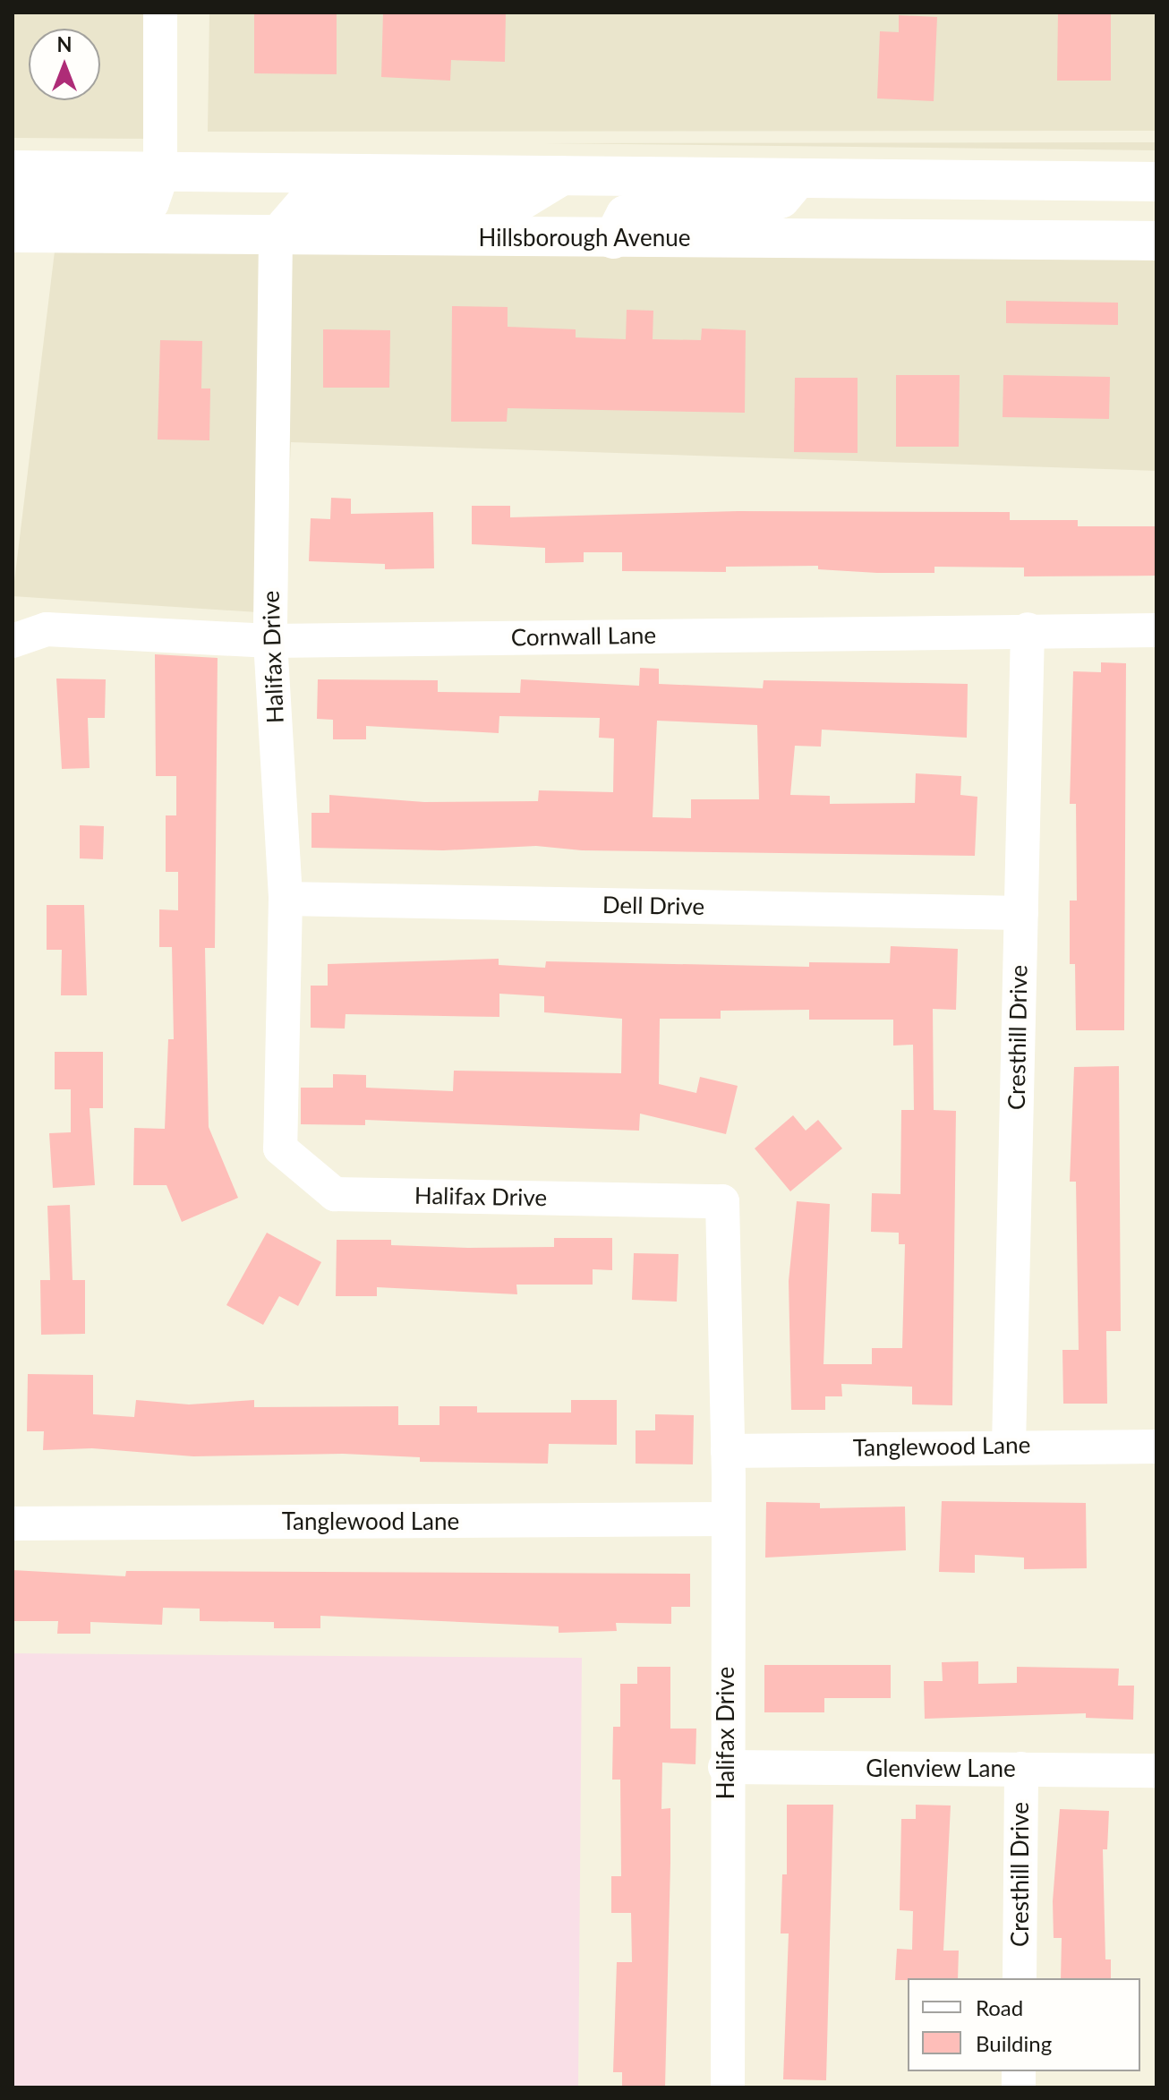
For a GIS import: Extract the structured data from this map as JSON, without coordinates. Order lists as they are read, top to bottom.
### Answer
{
  "streets": {
    "main road": ["Hillsborough Avenue"],
    "street": [
      "Cornwall Lane",
      "Halifax Drive",
      "Dell Drive",
      "Cresthill Drive",
      "Tanglewood Lane",
      "Glenview Lane"
    ]
  },
  "crossings": [
    ["Hillsborough Avenue", "Halifax Drive"],
    ["Cornwall Lane", "Halifax Drive"],
    ["Cornwall Lane", "Cresthill Drive"],
    ["Halifax Drive", "Dell Drive"],
    ["Halifax Drive", "Tanglewood Lane"],
    ["Halifax Drive", "Glenview Lane"],
    ["Dell Drive", "Cresthill Drive"],
    ["Cresthill Drive", "Tanglewood Lane"],
    ["Cresthill Drive", "Glenview Lane"]
  ],
  "legend": ["Road", "Building"],
  "north": "top"
}
